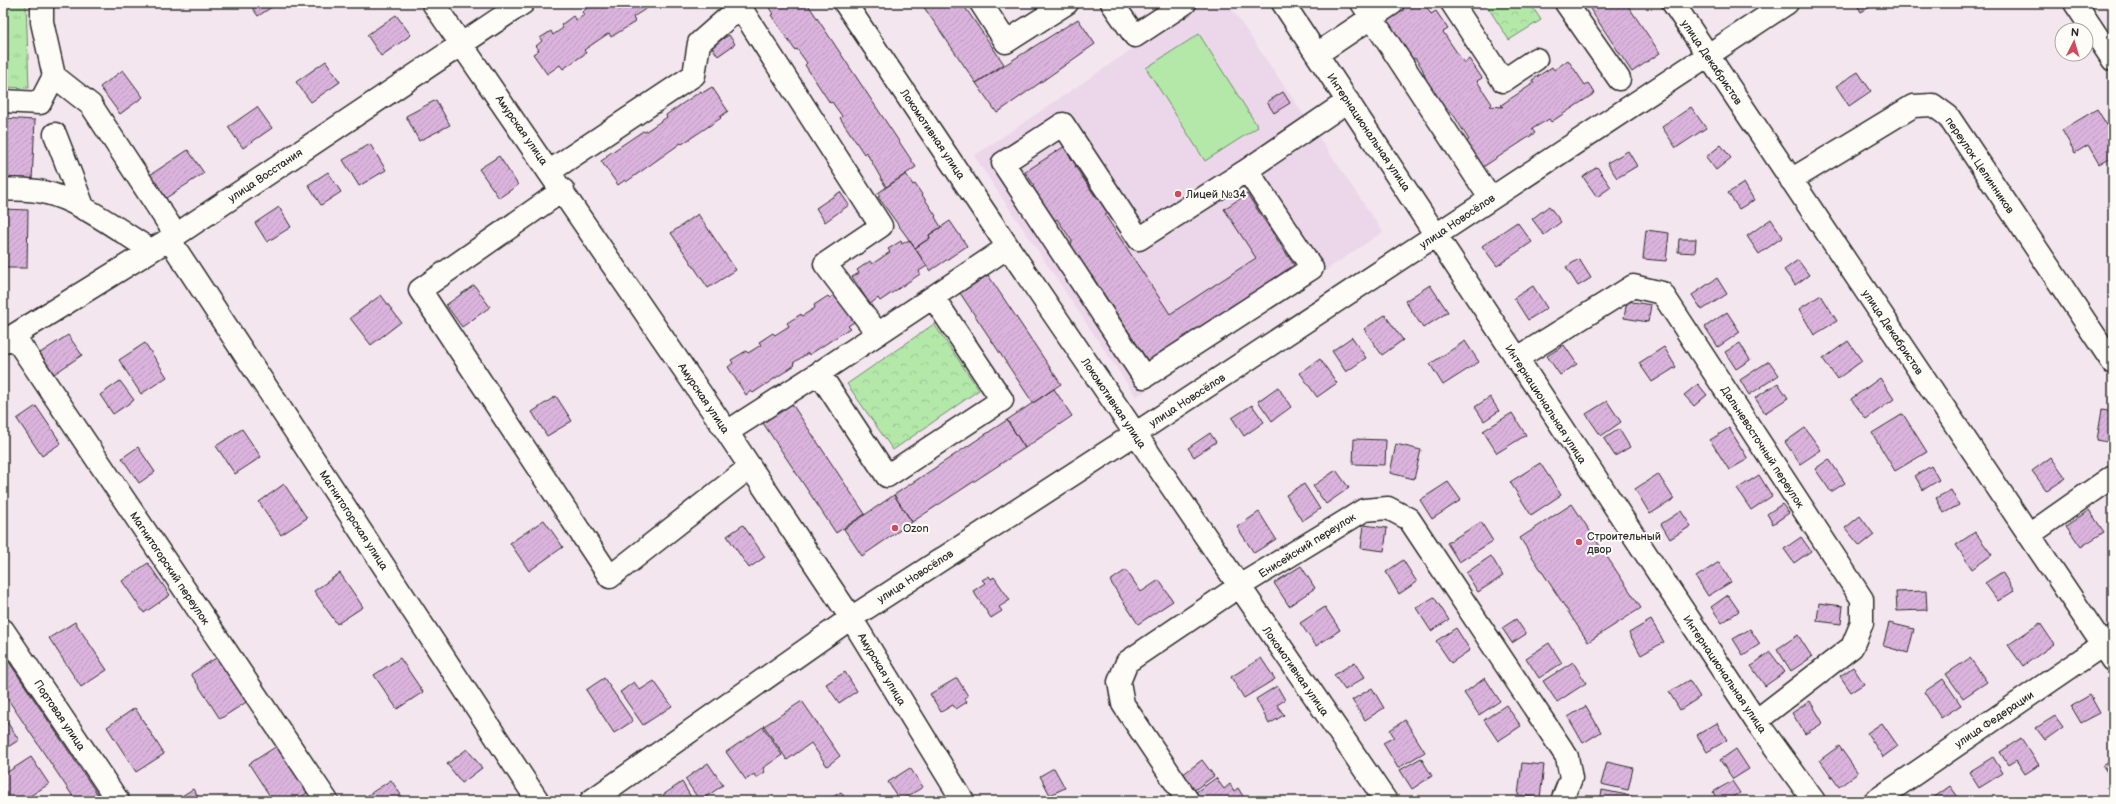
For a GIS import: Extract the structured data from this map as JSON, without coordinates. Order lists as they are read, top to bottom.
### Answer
{
  "streets": {
    "street": [
      "улица Декабристов",
      "Амурская улица",
      "Интернациональная улица",
      "Локомотивная улица",
      "переулок Целинников",
      "улица Восстания",
      "улица Новосёлов",
      "Дальневосточный переулок",
      "Магнитогорская улица",
      "Енисейский переулок",
      "Магнитогорский переулок",
      "Портовая улица",
      "улица Федерации"
    ]
  },
  "crossings": [
    ["улица Декабристов", "переулок Целинников"],
    ["улица Декабристов", "улица Новосёлов"],
    ["улица Декабристов", "улица Федерации"],
    ["Амурская улица", "улица Восстания"],
    ["Амурская улица", "улица Новосёлов"],
    ["Интернациональная улица", "улица Новосёлов"],
    ["Интернациональная улица", "Дальневосточный переулок"],
    ["Локомотивная улица", "улица Новосёлов"],
    ["Локомотивная улица", "Енисейский переулок"],
    ["улица Восстания", "Магнитогорская улица"],
    ["улица Восстания", "Магнитогорский переулок"]
  ],
  "places": ["Лицей №34", "Ozon", "Строительный двор"],
  "north": "top"
}
